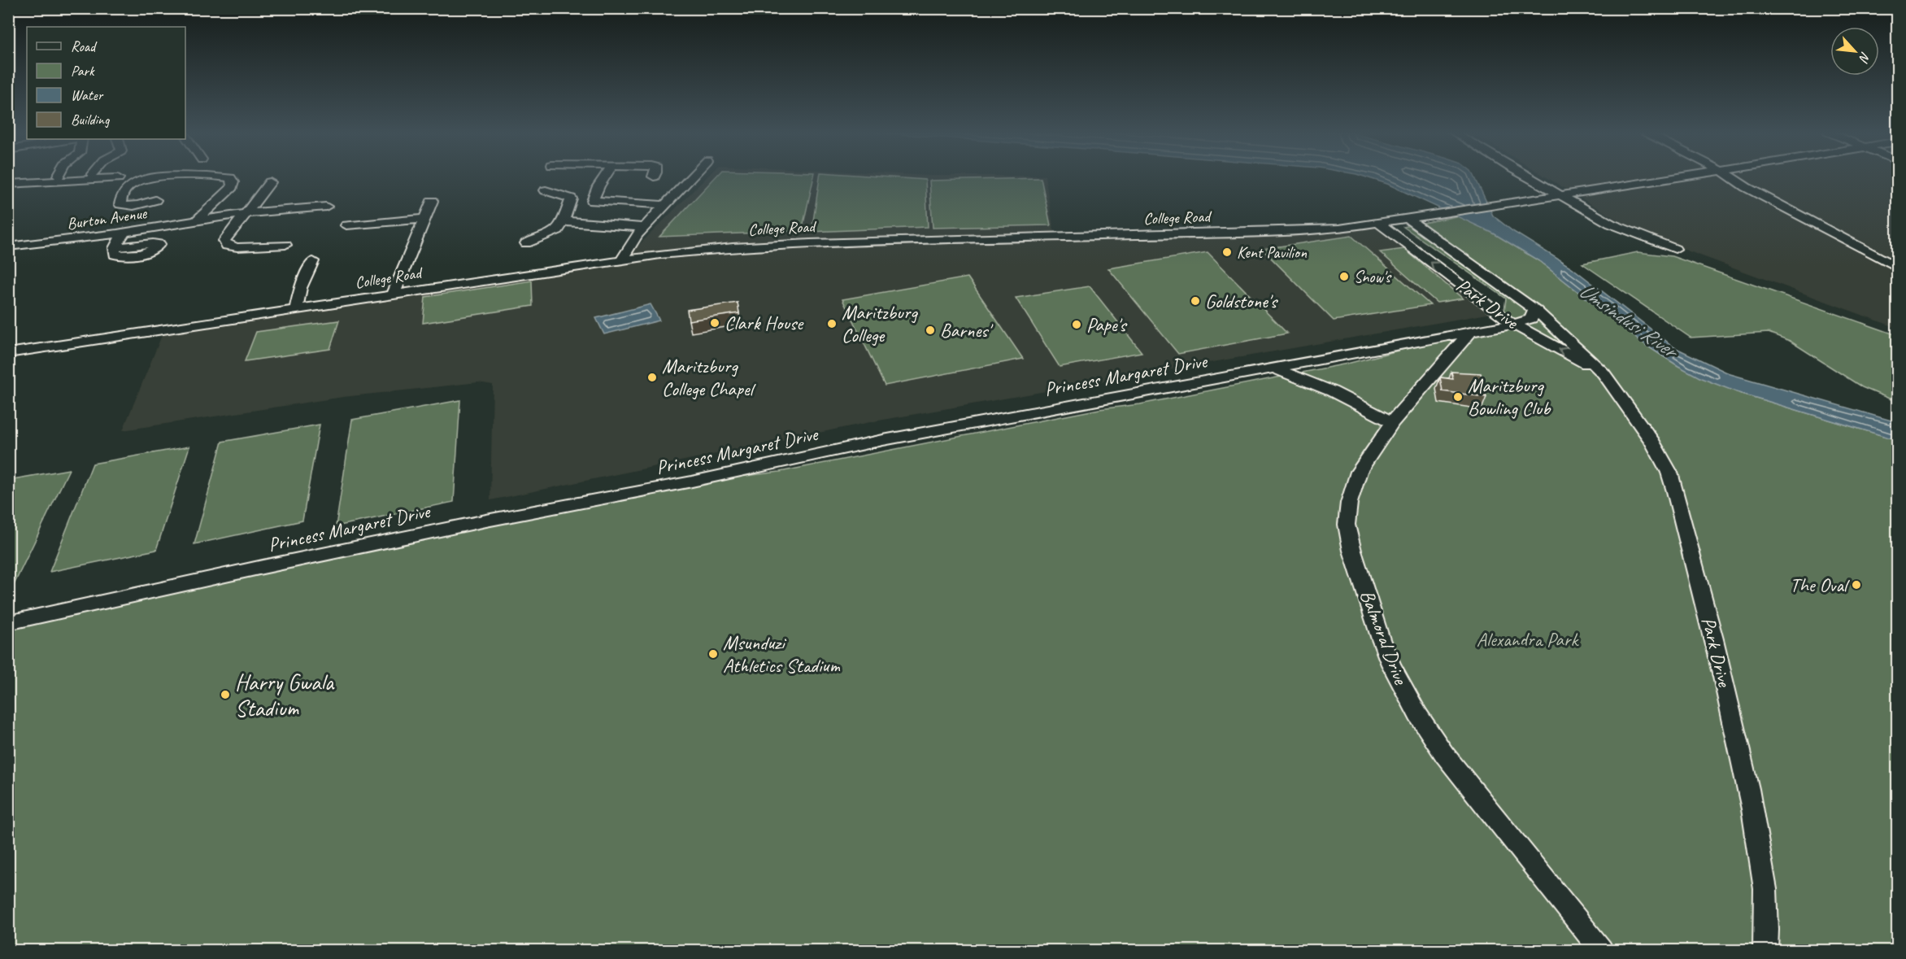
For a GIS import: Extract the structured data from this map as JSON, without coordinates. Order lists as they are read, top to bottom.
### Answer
{
  "streets": {
    "street": [
      "College Road",
      "Burton Avenue",
      "Park Drive",
      "Princess Margaret Drive",
      "Balmoral Drive"
    ]
  },
  "crossings": [
    ["College Road", "Park Drive"],
    ["Park Drive", "Princess Margaret Drive"],
    ["Princess Margaret Drive", "Balmoral Drive"]
  ],
  "water": ["Umsindusi River"],
  "parks": ["Alexandra Park"],
  "places": [
    "Kent Pavilion",
    "Snow's",
    "Goldstone's",
    "Clark House",
    "Maritzburg College",
    "Pape's",
    "Barnes'",
    "Maritzburg College Chapel",
    "Maritzburg Bowling Club",
    "The Oval",
    "Msunduzi Athletics Stadium",
    "Harry Gwala Stadium"
  ],
  "legend": [
    "Road",
    "Park",
    "Water",
    "Building"
  ],
  "north": "bottom right"
}
